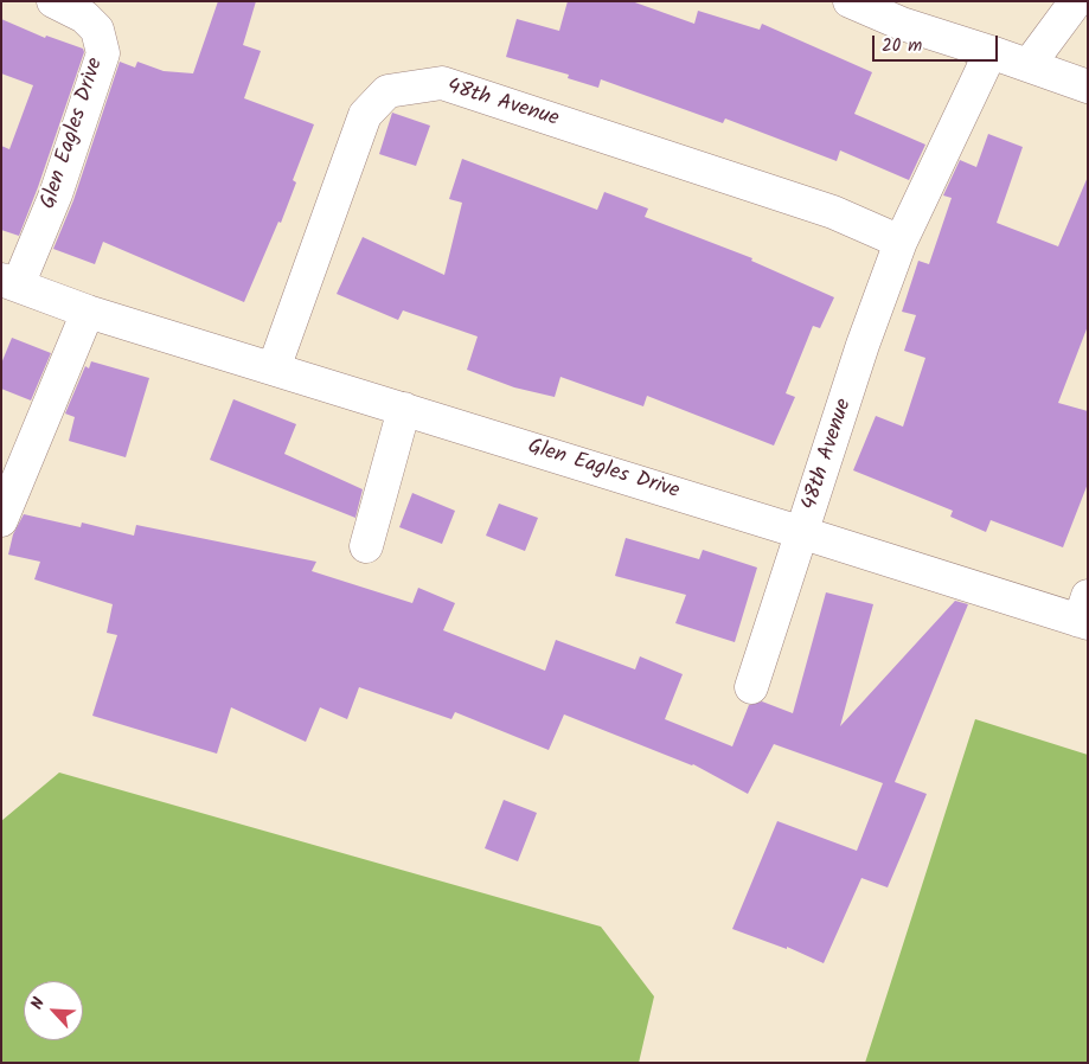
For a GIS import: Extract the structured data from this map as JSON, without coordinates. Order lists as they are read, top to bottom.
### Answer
{
  "streets": {
    "street": ["48th Avenue", "Glen Eagles Drive"]
  },
  "crossings": [
    ["48th Avenue", "Glen Eagles Drive"]
  ],
  "scale_bar": "20 m",
  "north": "top left"
}
